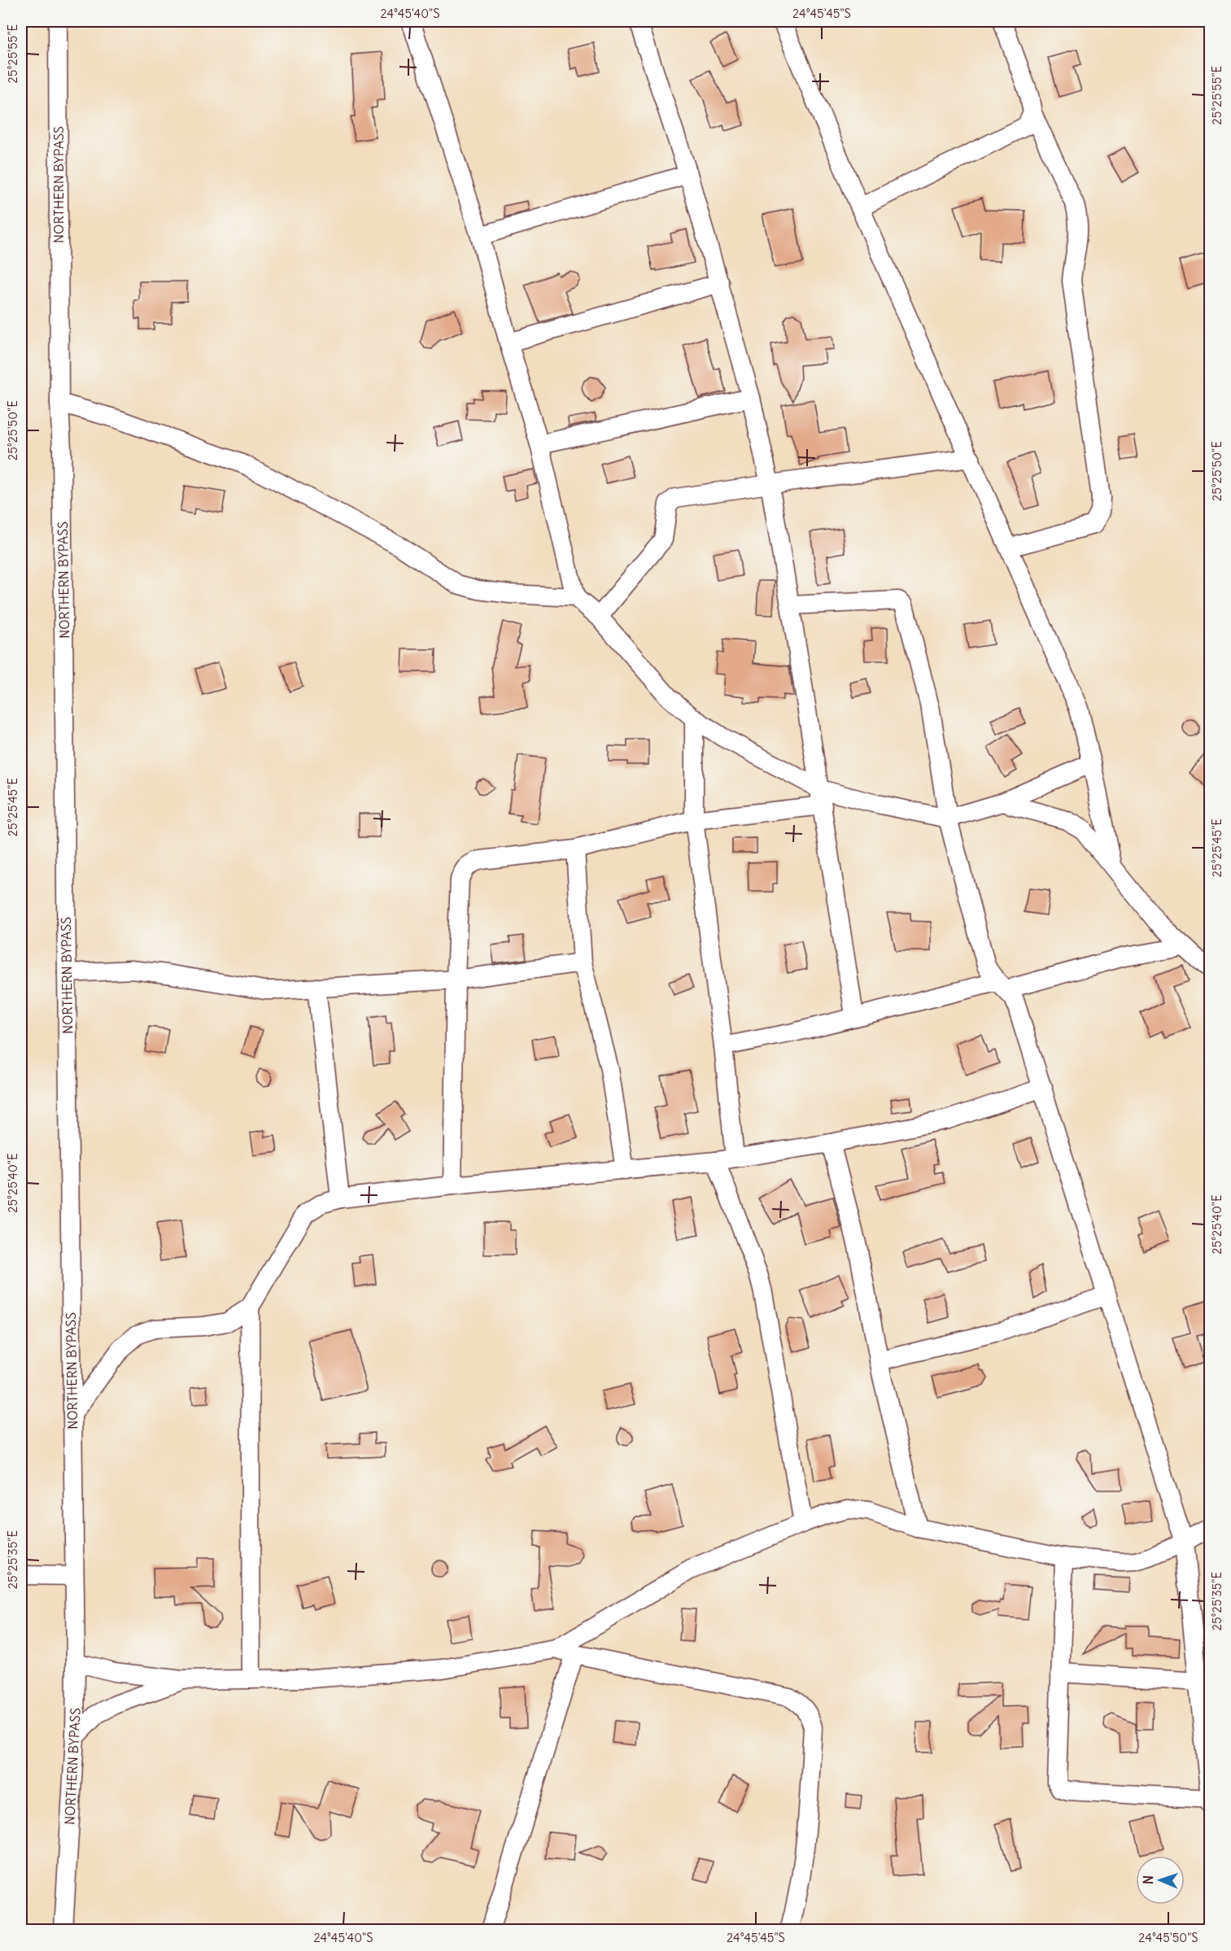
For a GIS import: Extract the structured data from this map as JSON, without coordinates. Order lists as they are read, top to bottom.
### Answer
{
  "streets": {
    "street": ["NORTHERN BYPASS"]
  },
  "north": "left",
  "coordinates": [
    "24°45'40\"S",
    "24°45'45\"S",
    "25°25'55\"E",
    "25°25'50\"E",
    "25°25'45\"E",
    "25°25'40\"E",
    "25°25'35\"E",
    "24°45'50\"S"
  ]
}
